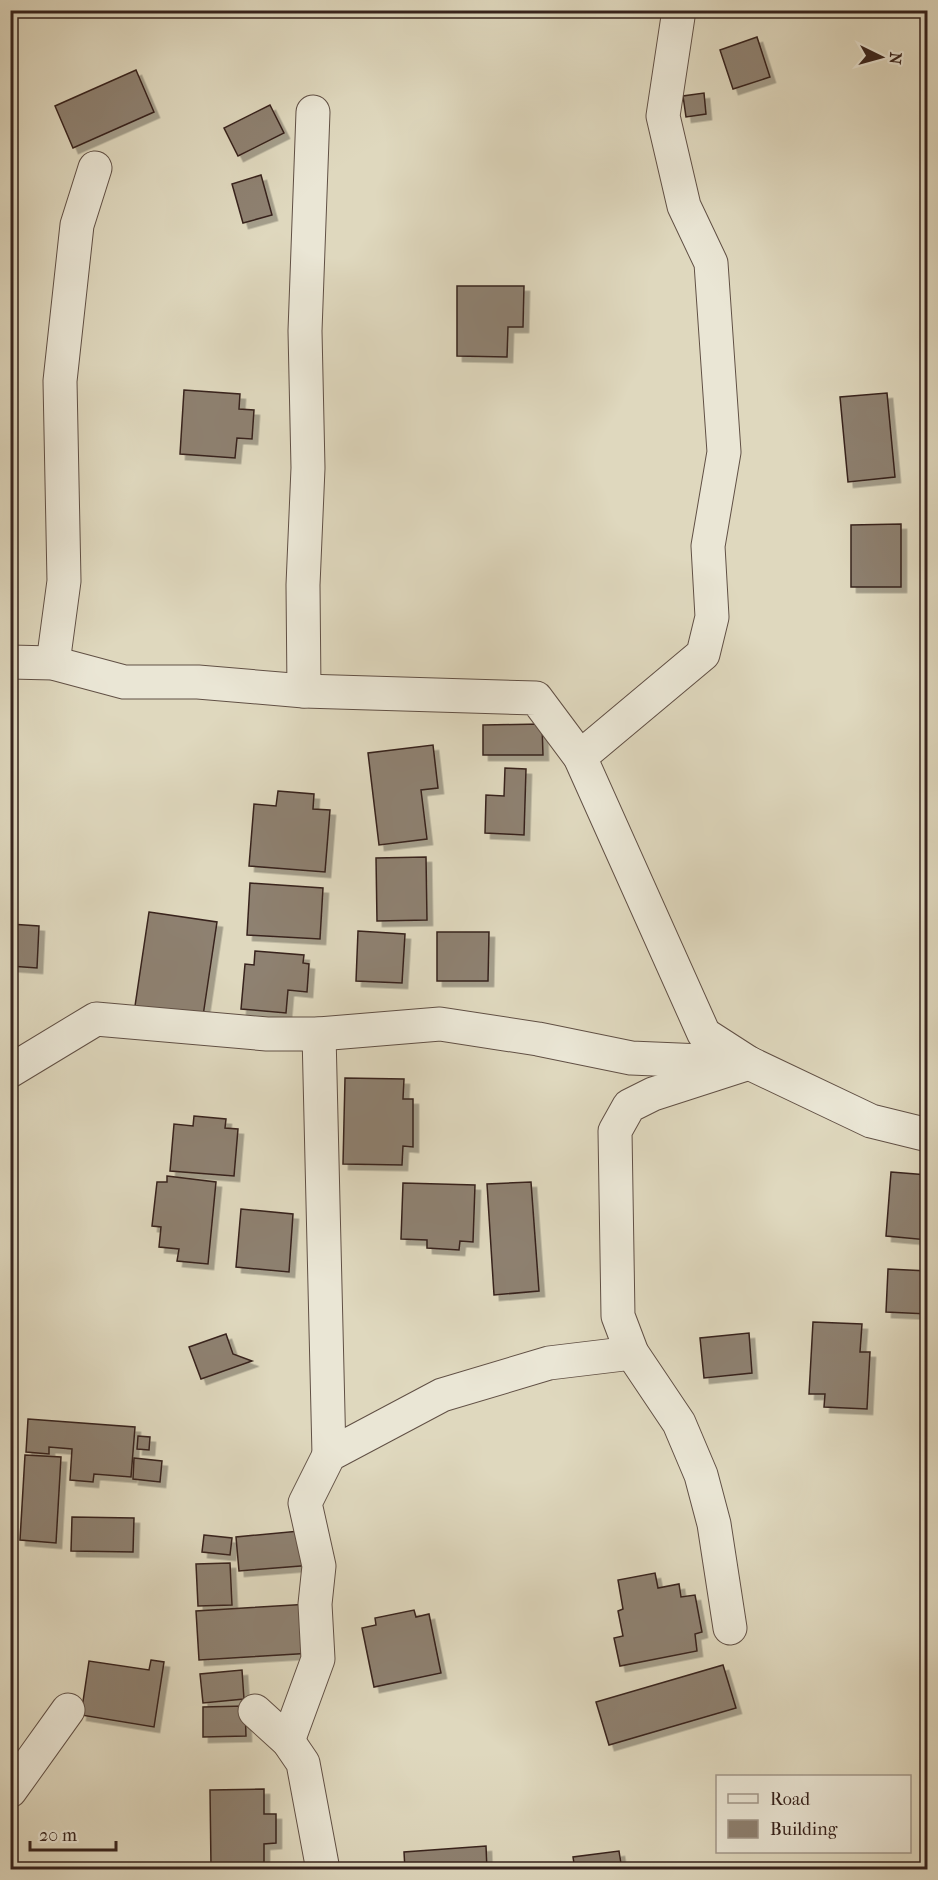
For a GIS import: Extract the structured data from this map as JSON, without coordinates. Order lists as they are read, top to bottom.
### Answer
{
  "legend": ["Road", "Building"],
  "scale_bar": "20 m",
  "north": "right"
}
